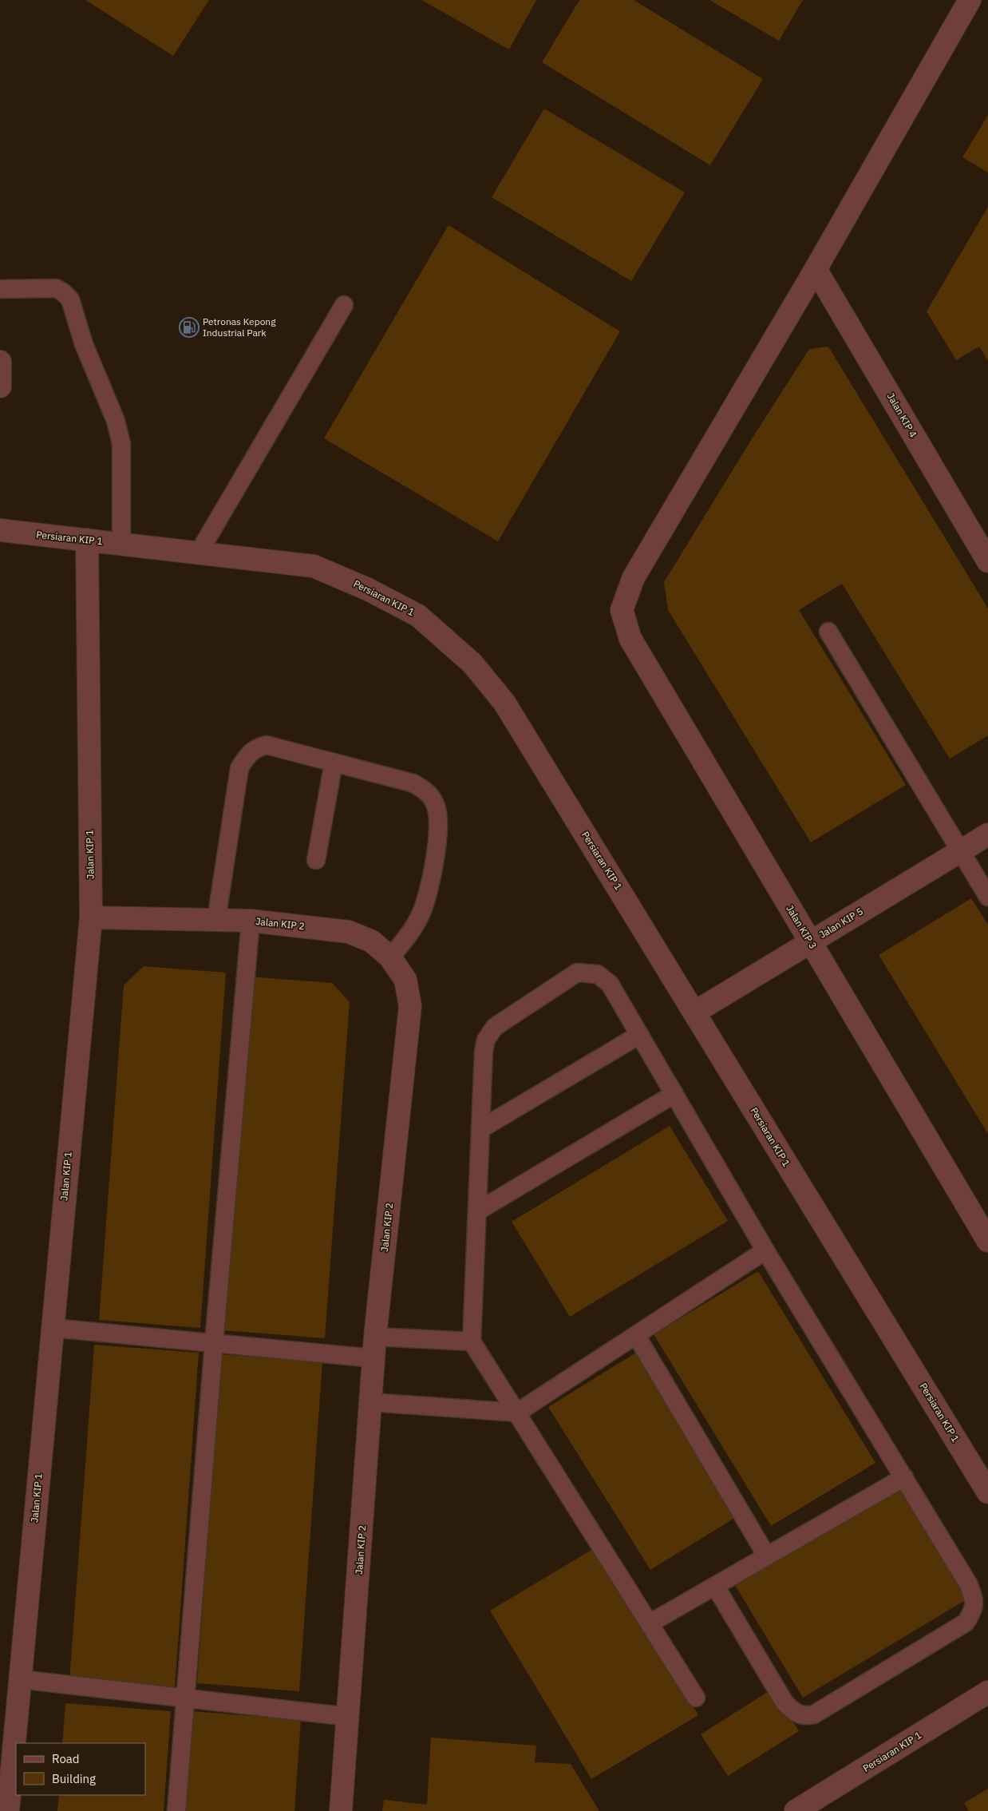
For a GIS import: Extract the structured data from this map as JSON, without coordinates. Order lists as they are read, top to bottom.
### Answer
{
  "streets": {
    "street": [
      "Jalan KIP 4",
      "Persiaran KIP 1",
      "Jalan KIP 1",
      "Jalan KIP 5",
      "Jalan KIP 2",
      "Jalan KIP 3"
    ]
  },
  "crossings": [
    ["Jalan KIP 4", "Jalan KIP 3"],
    ["Persiaran KIP 1", "Jalan KIP 1"],
    ["Persiaran KIP 1", "Jalan KIP 5"],
    ["Jalan KIP 1", "Jalan KIP 2"],
    ["Jalan KIP 5", "Jalan KIP 3"]
  ],
  "places": {
    "fuel station": ["Petronas Kepong Industrial Park"]
  },
  "legend": ["Road", "Building"]
}
